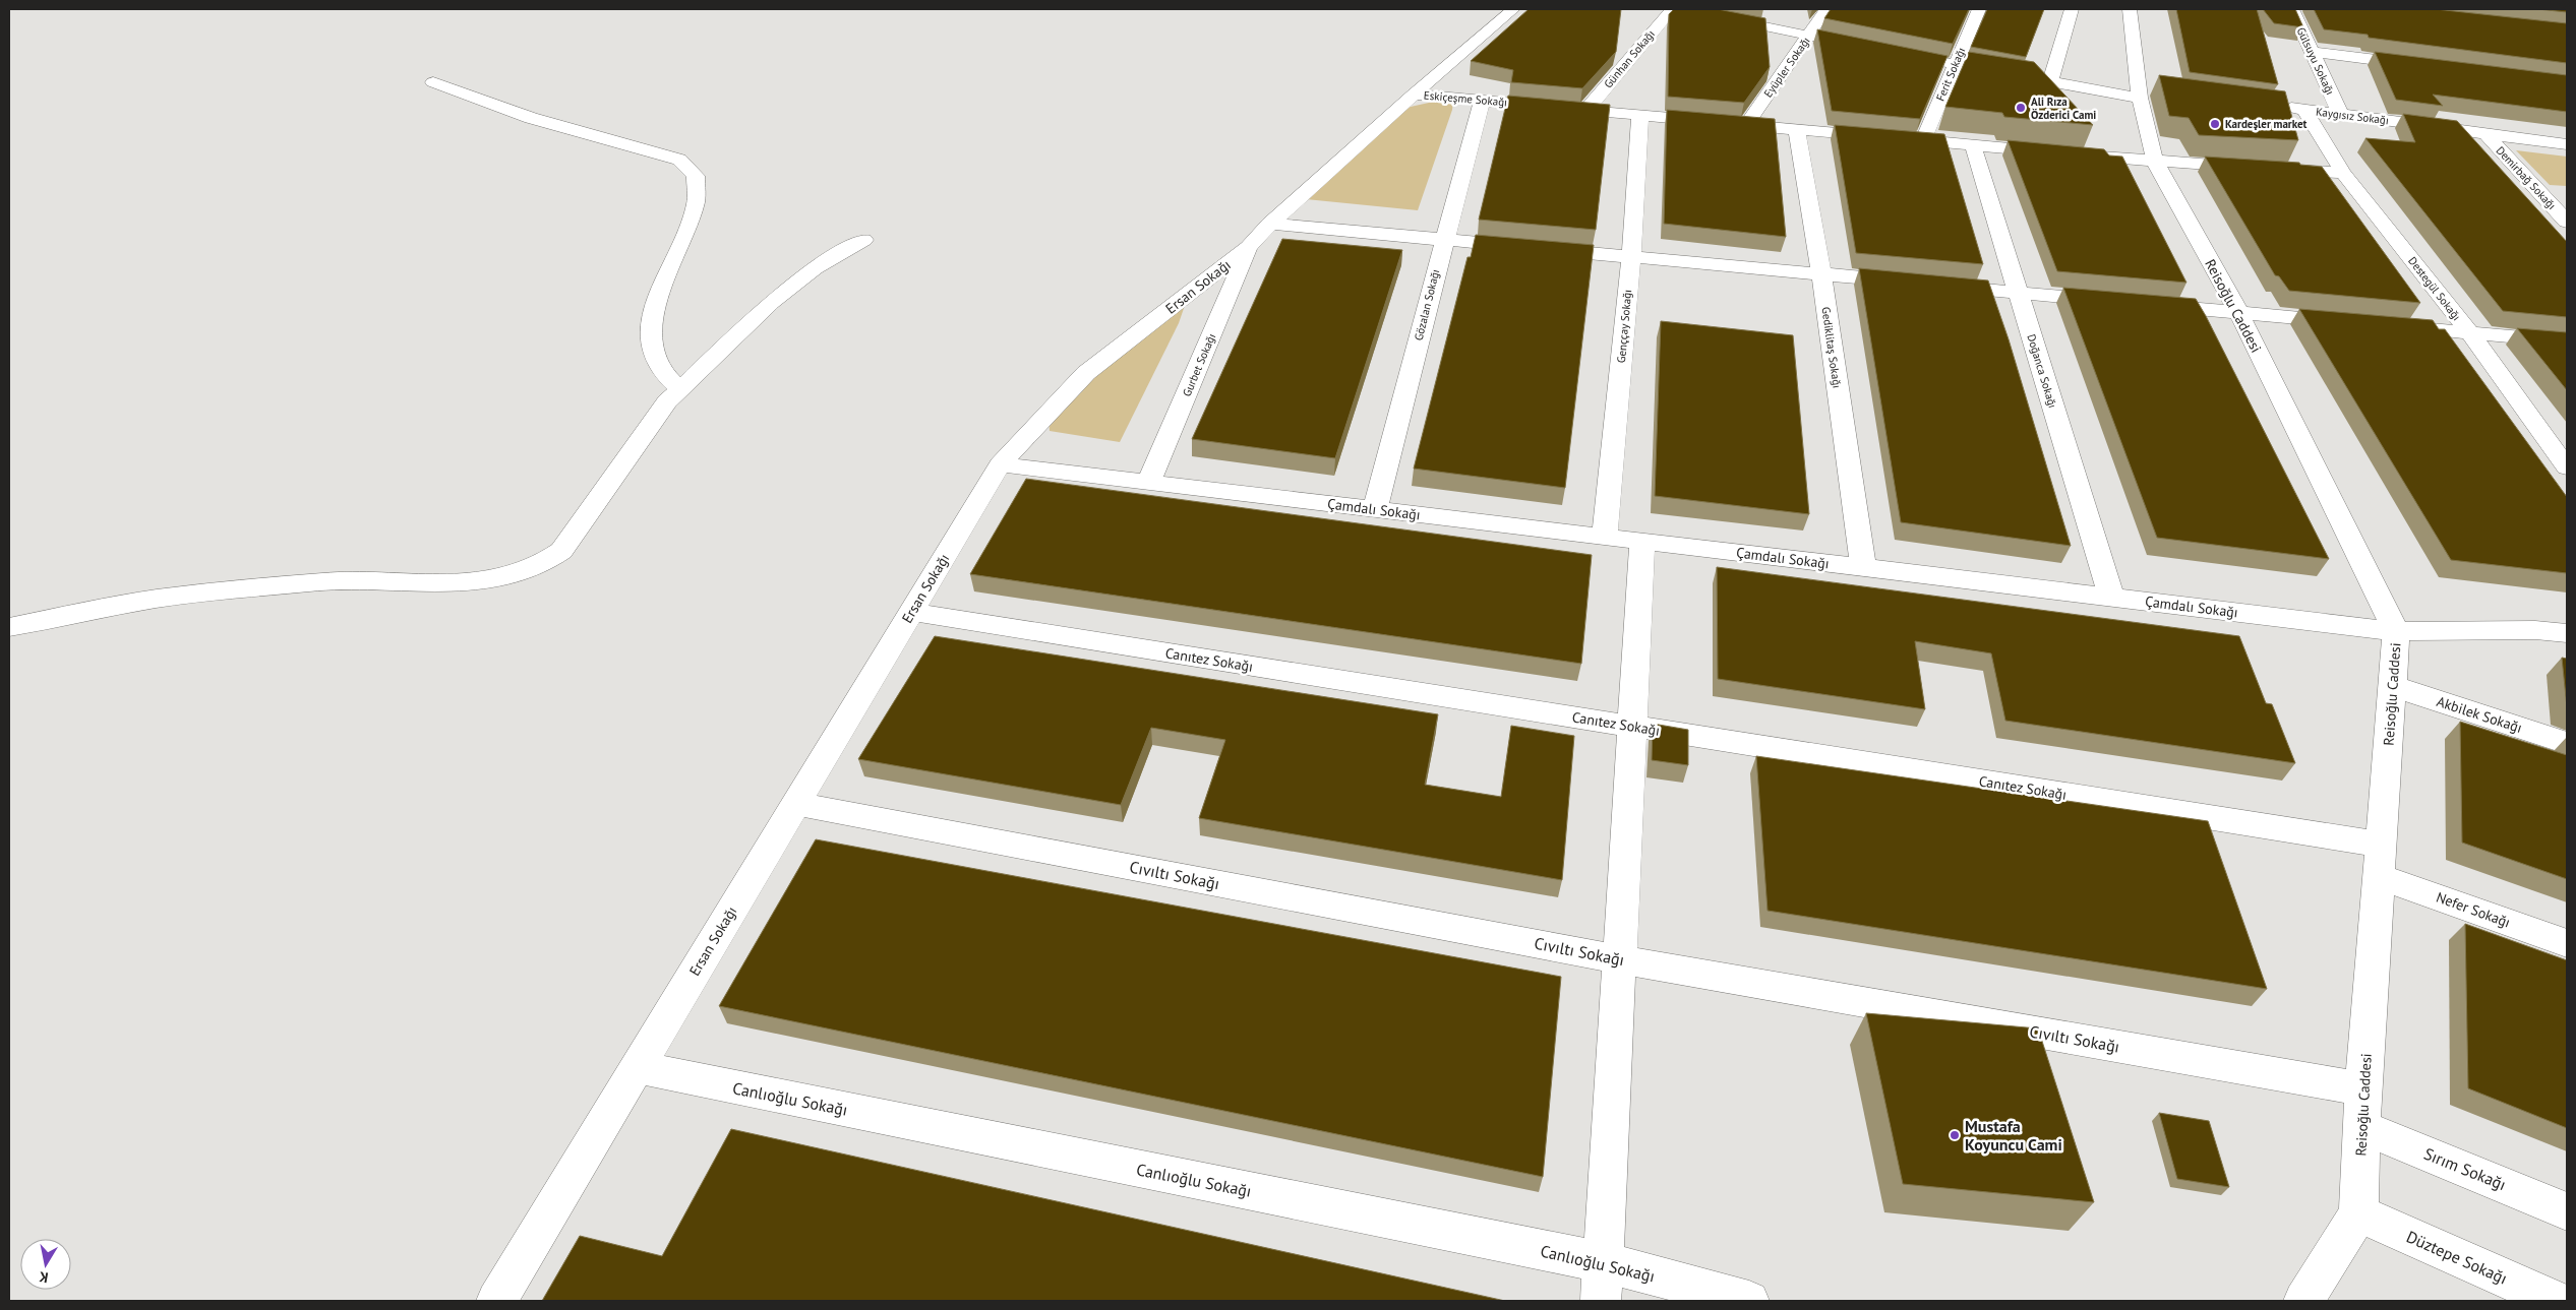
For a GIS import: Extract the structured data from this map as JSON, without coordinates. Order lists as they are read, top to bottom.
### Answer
{
  "streets": {
    "street": [
      "Günhan Sokağı",
      "Gülsuyu Sokağı",
      "Eyüpler Sokağı",
      "Ferit Sokağı",
      "Eskiçeşme Sokağı",
      "Kaygısız Sokağı",
      "Demirbağ Sokağı",
      "Ersan Sokağı",
      "Destegül Sokağı",
      "Gözalan Sokağı",
      "Reisoğlu Caddesi",
      "Genççay Sokağı",
      "Gediklitaş Sokağı",
      "Gurbet Sokağı",
      "Doğanca Sokağı",
      "Çamdalı Sokağı",
      "Canıtez Sokağı",
      "Akbilek Sokağı",
      "Cıvıltı Sokağı",
      "Nefer Sokağı",
      "Canlıoğlu Sokağı",
      "Sırım Sokağı",
      "Düztepe Sokağı"
    ]
  },
  "crossings": [
    ["Günhan Sokağı", "Eskiçeşme Sokağı"],
    ["Gülsuyu Sokağı", "Kaygısız Sokağı"],
    ["Eyüpler Sokağı", "Eskiçeşme Sokağı"],
    ["Ferit Sokağı", "Eskiçeşme Sokağı"],
    ["Eskiçeşme Sokağı", "Ersan Sokağı"],
    ["Eskiçeşme Sokağı", "Gözalan Sokağı"],
    ["Eskiçeşme Sokağı", "Reisoğlu Caddesi"],
    ["Eskiçeşme Sokağı", "Genççay Sokağı"],
    ["Eskiçeşme Sokağı", "Gediklitaş Sokağı"],
    ["Eskiçeşme Sokağı", "Doğanca Sokağı"],
    ["Kaygısız Sokağı", "Demirbağ Sokağı"],
    ["Kaygısız Sokağı", "Destegül Sokağı"],
    ["Ersan Sokağı", "Gurbet Sokağı"],
    ["Ersan Sokağı", "Çamdalı Sokağı"],
    ["Ersan Sokağı", "Canıtez Sokağı"],
    ["Ersan Sokağı", "Cıvıltı Sokağı"],
    ["Ersan Sokağı", "Canlıoğlu Sokağı"],
    ["Gözalan Sokağı", "Çamdalı Sokağı"],
    ["Reisoğlu Caddesi", "Çamdalı Sokağı"],
    ["Reisoğlu Caddesi", "Canıtez Sokağı"],
    ["Reisoğlu Caddesi", "Akbilek Sokağı"],
    ["Reisoğlu Caddesi", "Cıvıltı Sokağı"],
    ["Reisoğlu Caddesi", "Nefer Sokağı"],
    ["Reisoğlu Caddesi", "Sırım Sokağı"],
    ["Reisoğlu Caddesi", "Düztepe Sokağı"],
    ["Genççay Sokağı", "Çamdalı Sokağı"],
    ["Gediklitaş Sokağı", "Çamdalı Sokağı"],
    ["Gurbet Sokağı", "Çamdalı Sokağı"],
    ["Doğanca Sokağı", "Çamdalı Sokağı"],
    ["Canıtez Sokağı", "Nefer Sokağı"]
  ],
  "places": ["Ali Rıza Özderici Cami", "Kardeşler market", "Mustafa Koyuncu Cami"],
  "north": "bottom"
}
